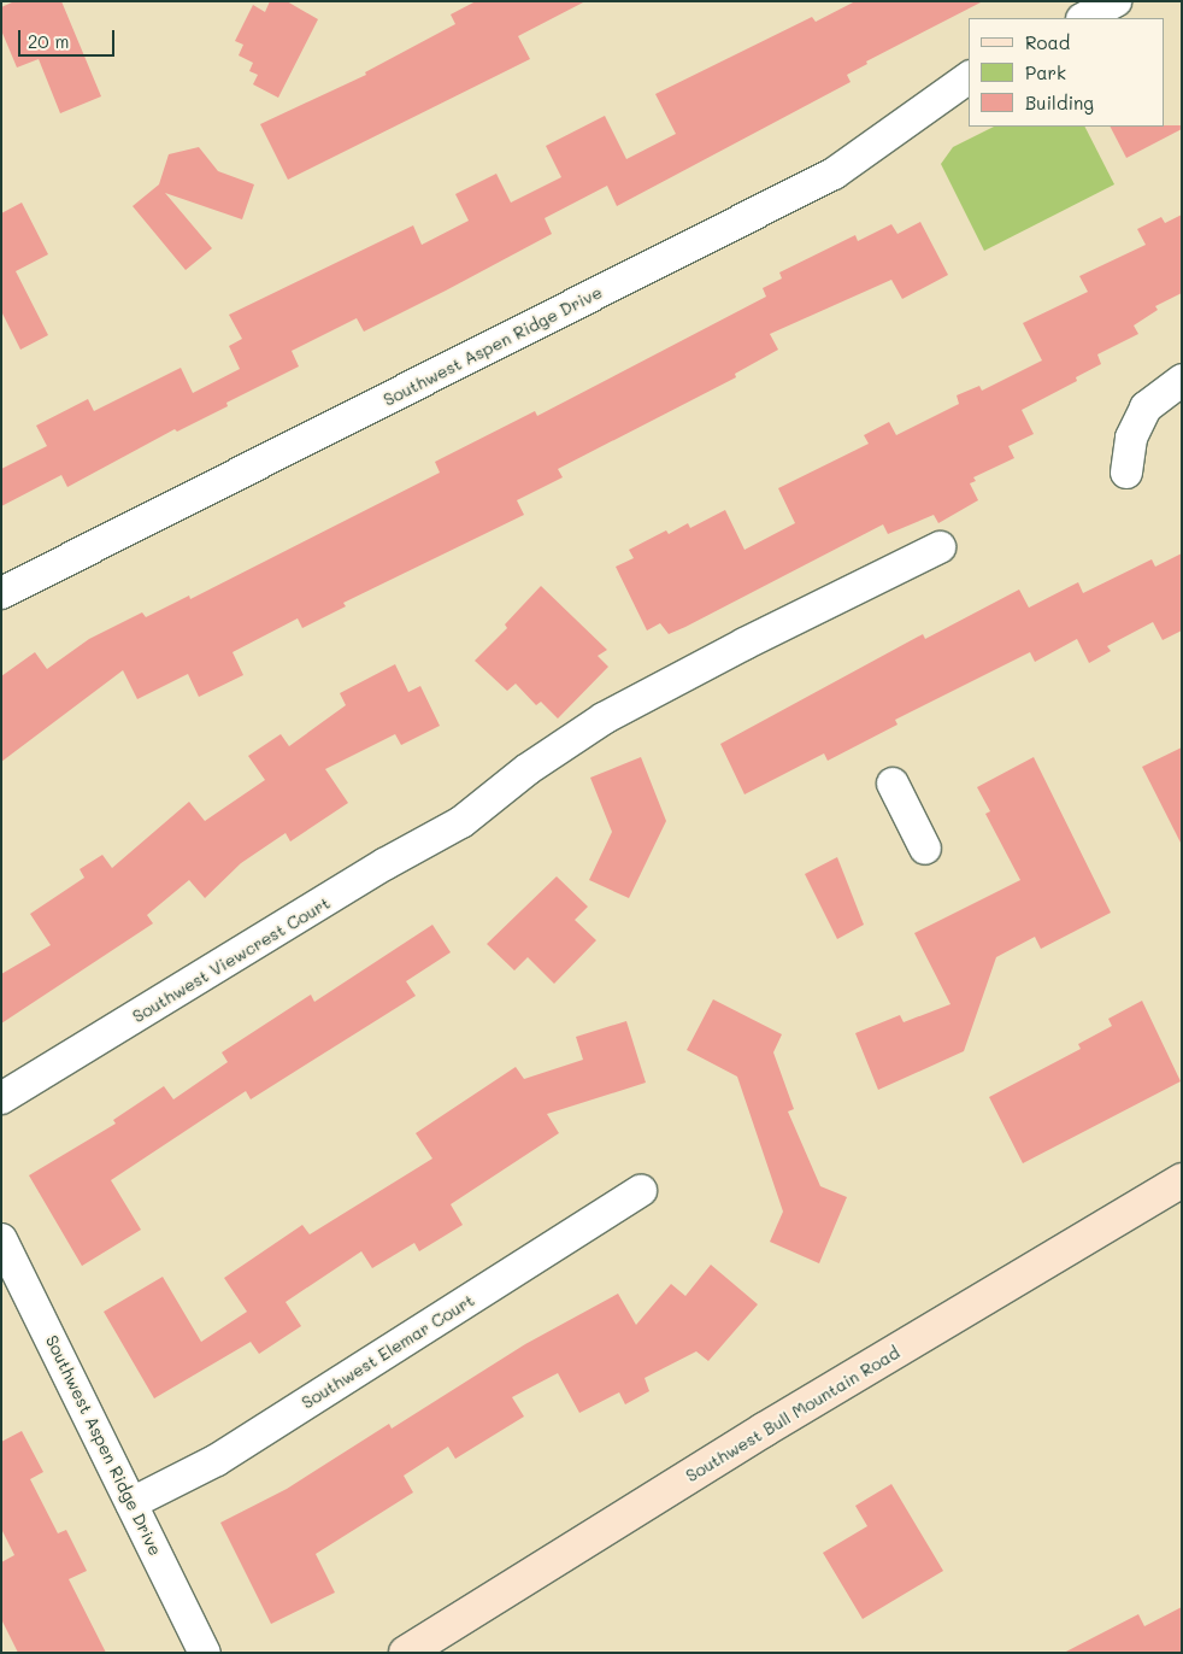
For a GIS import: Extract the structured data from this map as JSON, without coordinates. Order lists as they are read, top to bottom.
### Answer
{
  "streets": {
    "main road": ["Southwest Bull Mountain Road"],
    "street": ["Southwest Aspen Ridge Drive", "Southwest Viewcrest Court", "Southwest Elemar Court"]
  },
  "crossings": [
    ["Southwest Aspen Ridge Drive", "Southwest Elemar Court"]
  ],
  "legend": ["Road", "Park", "Building"],
  "scale_bar": "20 m"
}
